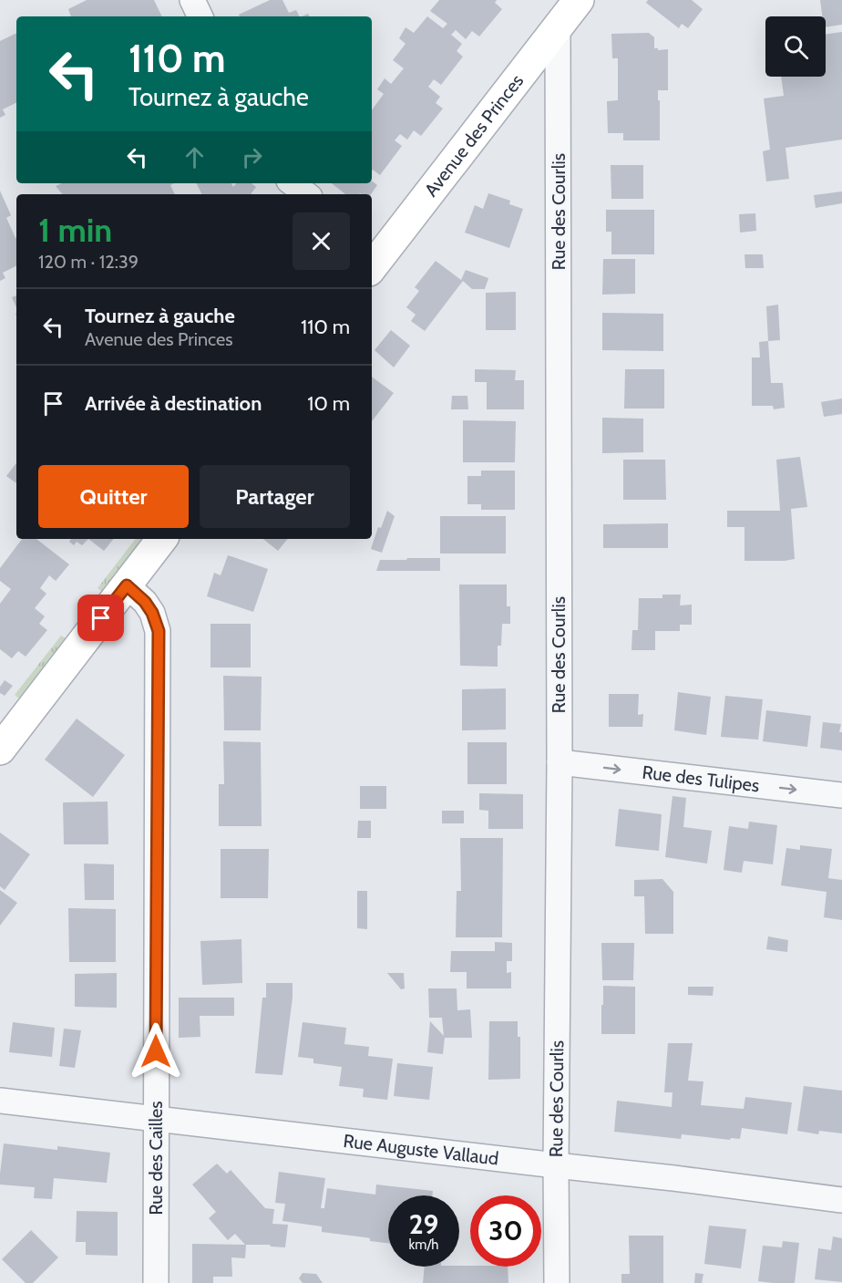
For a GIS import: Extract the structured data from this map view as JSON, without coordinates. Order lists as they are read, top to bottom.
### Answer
{
  "streets": {
    "main road": ["Avenue des Princes"],
    "street": [
      "Rue des Courlis",
      "Rue des Tulipes",
      "Rue Auguste Vallaud",
      "Rue des Cailles"
    ]
  },
  "crossings": [
    ["Avenue des Princes", "Rue des Courlis"],
    ["Rue des Courlis", "Rue des Tulipes"],
    ["Rue des Courlis", "Rue Auguste Vallaud"],
    ["Rue Auguste Vallaud", "Rue des Cailles"]
  ],
  "one_way": ["Rue des Tulipes"],
  "page": {
    "turn": ["110 m", "Tournez à gauche"],
    "heading": ["1 min", "120 m · 12:39"],
    "list": [
      {
        "name": "Tournez à gauche",
        "note": "Avenue des Princes",
        "value": "110 m"
      },
      {
        "name": "Arrivée à destination",
        "value": "10 m"
      }
    ],
    "buttons": ["Quitter", "Partager"],
    "speed": "29 km/h",
    "limit": "30"
  }
}
